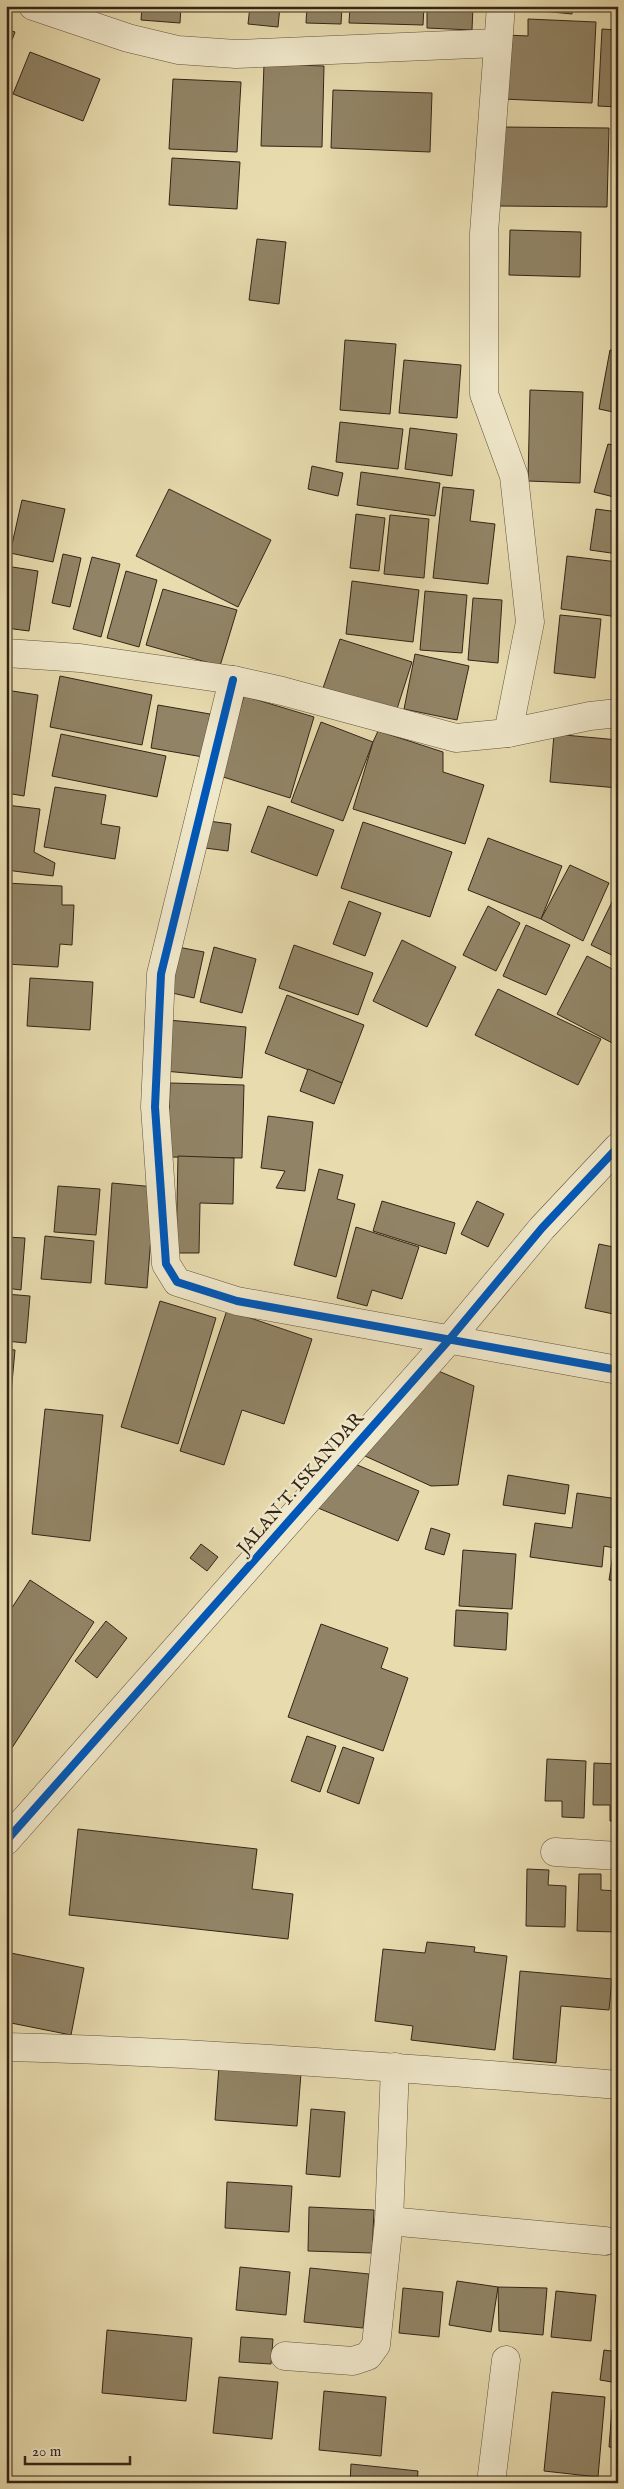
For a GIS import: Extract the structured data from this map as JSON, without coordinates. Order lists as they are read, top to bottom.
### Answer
{
  "streets": {
    "street": ["JALAN T. ISKANDAR"]
  },
  "scale_bar": "20 m"
}
